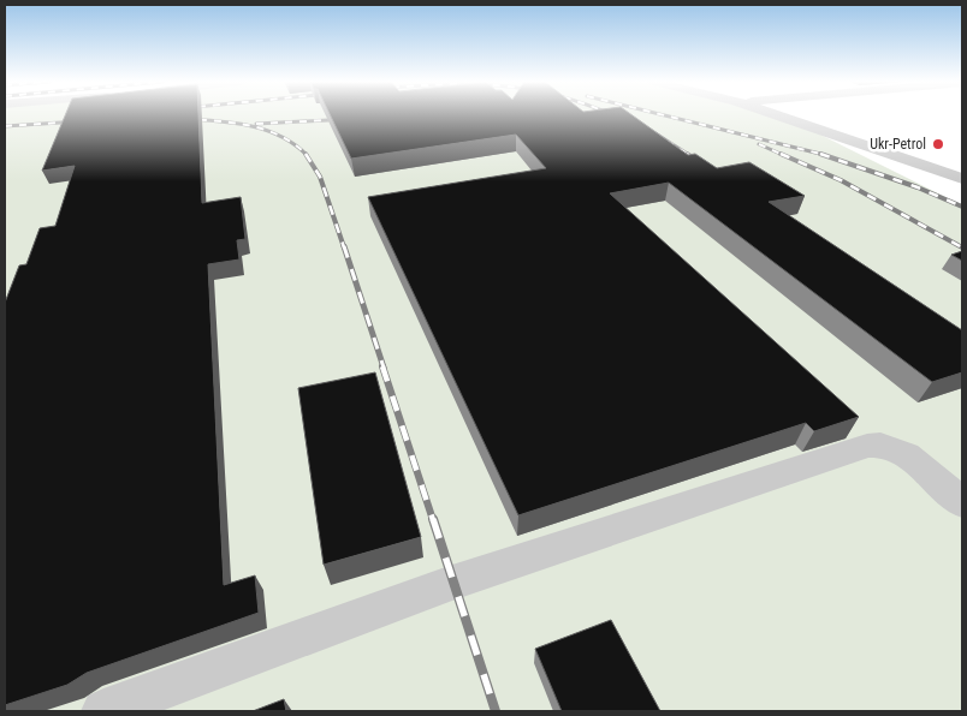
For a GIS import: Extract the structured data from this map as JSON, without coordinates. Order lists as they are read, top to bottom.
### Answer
{
  "places": ["Ukr-Petrol"]
}
